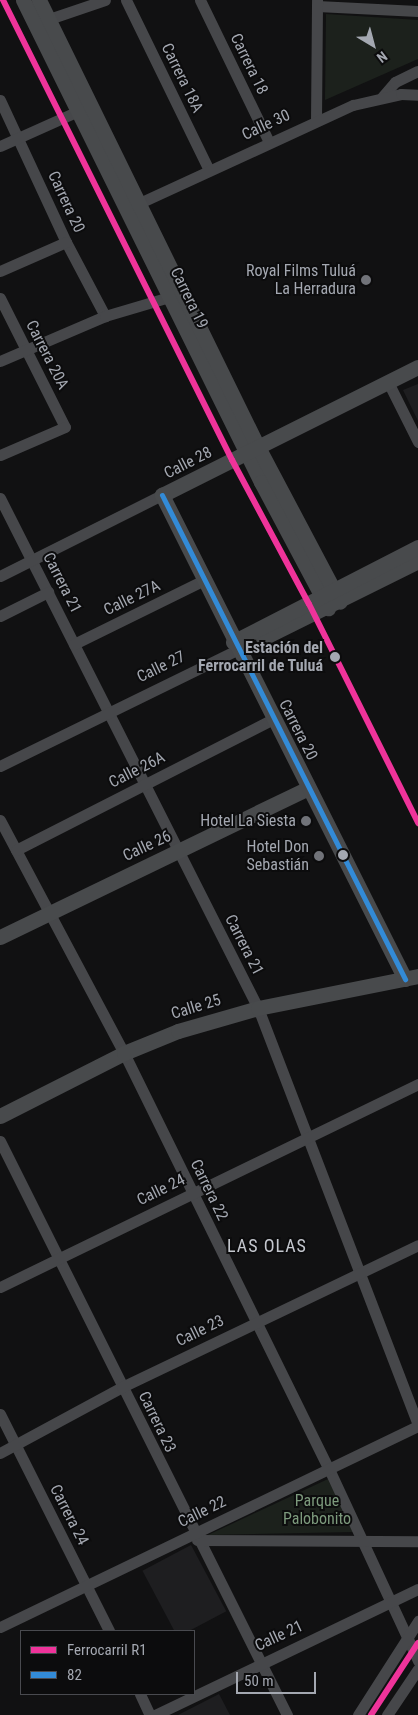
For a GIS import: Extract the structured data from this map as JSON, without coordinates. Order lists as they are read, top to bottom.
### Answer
{
  "streets": {
    "main road": [
      "Carrera 20",
      "Carrera 19",
      "Calle 28",
      "Calle 27",
      "Calle 26",
      "Calle 25"
    ],
    "street": [
      "Carrera 18",
      "Carrera 18A",
      "Calle 30",
      "Carrera 20A",
      "Carrera 21",
      "Calle 27A",
      "Calle 26A",
      "Calle 24",
      "Carrera 22",
      "Calle 23",
      "Carrera 23",
      "Calle 22",
      "Carrera 24",
      "Calle 21"
    ]
  },
  "crossings": [
    ["Carrera 18", "Calle 30"],
    ["Carrera 18A", "Calle 30"],
    ["Calle 30", "Carrera 19"],
    ["Carrera 20", "Calle 28"],
    ["Carrera 20", "Calle 27A"],
    ["Carrera 20", "Calle 27"],
    ["Carrera 20", "Calle 26A"],
    ["Carrera 20", "Calle 26"],
    ["Carrera 20", "Calle 25"],
    ["Carrera 19", "Calle 28"],
    ["Carrera 19", "Calle 27"],
    ["Calle 28", "Carrera 21"],
    ["Carrera 21", "Calle 27A"],
    ["Carrera 21", "Calle 27"],
    ["Carrera 21", "Calle 26A"],
    ["Carrera 21", "Calle 26"],
    ["Carrera 21", "Calle 25"],
    ["Carrera 21", "Calle 24"],
    ["Carrera 21", "Calle 23"],
    ["Carrera 21", "Calle 22"],
    ["Calle 26A", "Carrera 22"],
    ["Calle 26", "Carrera 22"],
    ["Calle 25", "Carrera 22"],
    ["Calle 24", "Carrera 22"],
    ["Calle 24", "Carrera 23"],
    ["Carrera 22", "Calle 23"],
    ["Carrera 22", "Calle 22"],
    ["Carrera 22", "Calle 21"],
    ["Calle 23", "Carrera 23"],
    ["Calle 23", "Carrera 24"],
    ["Carrera 23", "Calle 22"],
    ["Carrera 23", "Calle 21"],
    ["Calle 22", "Carrera 24"]
  ],
  "districts": ["LAS OLAS"],
  "parks": ["Parque Palobonito"],
  "places": [
    "Royal Films Tuluá La Herradura",
    "Estación del Ferrocarril de Tuluá",
    "Hotel La Siesta",
    "Hotel Don Sebastián"
  ],
  "lines": ["rail line R1", "transit line 82"],
  "legend": ["Ferrocarril R1", "82"],
  "scale_bar": "50 m",
  "north": "bottom right"
}
